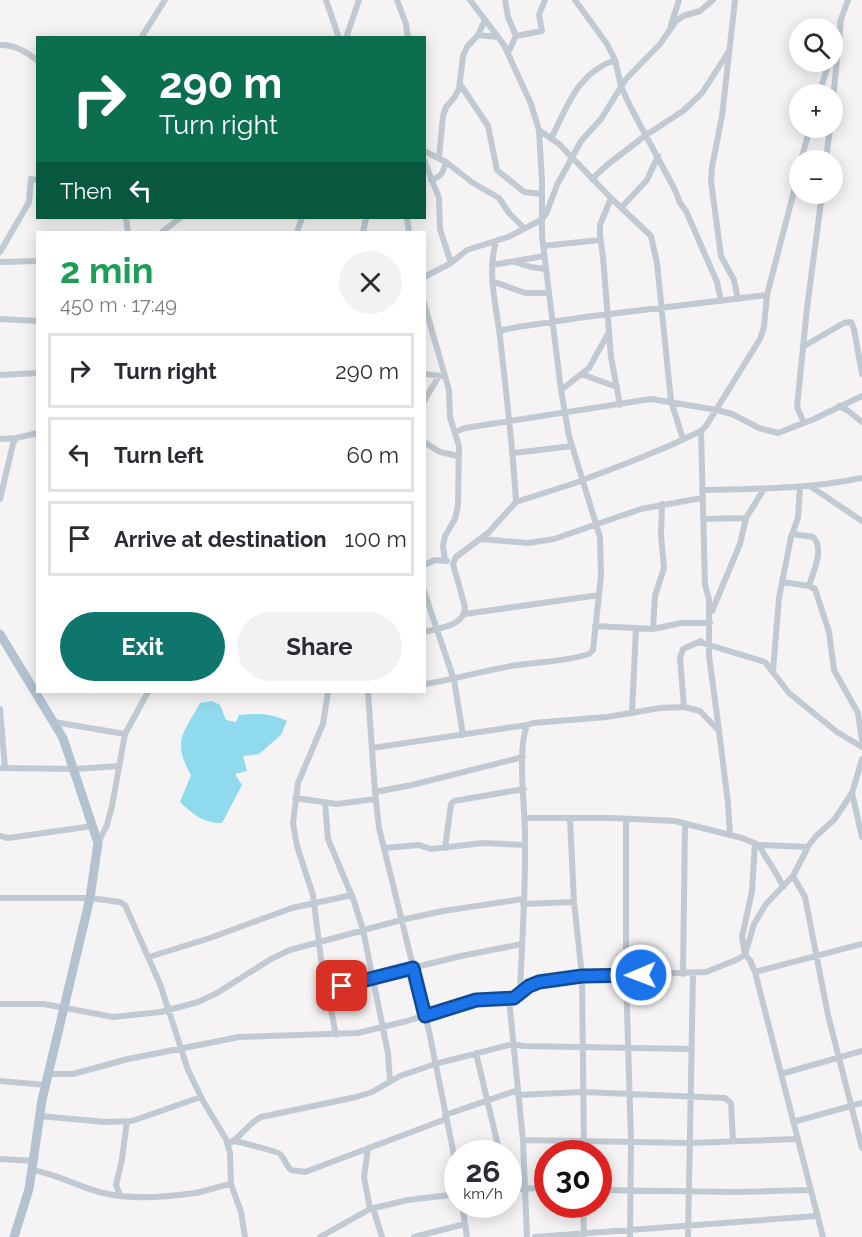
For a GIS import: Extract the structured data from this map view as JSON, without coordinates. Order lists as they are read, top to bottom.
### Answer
{
  "page": {
    "map_buttons": ["+", "−"],
    "turn": ["290 m", "Turn right"],
    "then": "Then",
    "heading": ["2 min", "450 m · 17:49"],
    "list": [
      {
        "name": "Turn right",
        "value": "290 m"
      },
      {
        "name": "Turn left",
        "value": "60 m"
      },
      {
        "name": "Arrive at destination",
        "value": "100 m"
      }
    ],
    "buttons": ["Exit", "Share"],
    "speed": "26 km/h",
    "limit": "30"
  }
}
